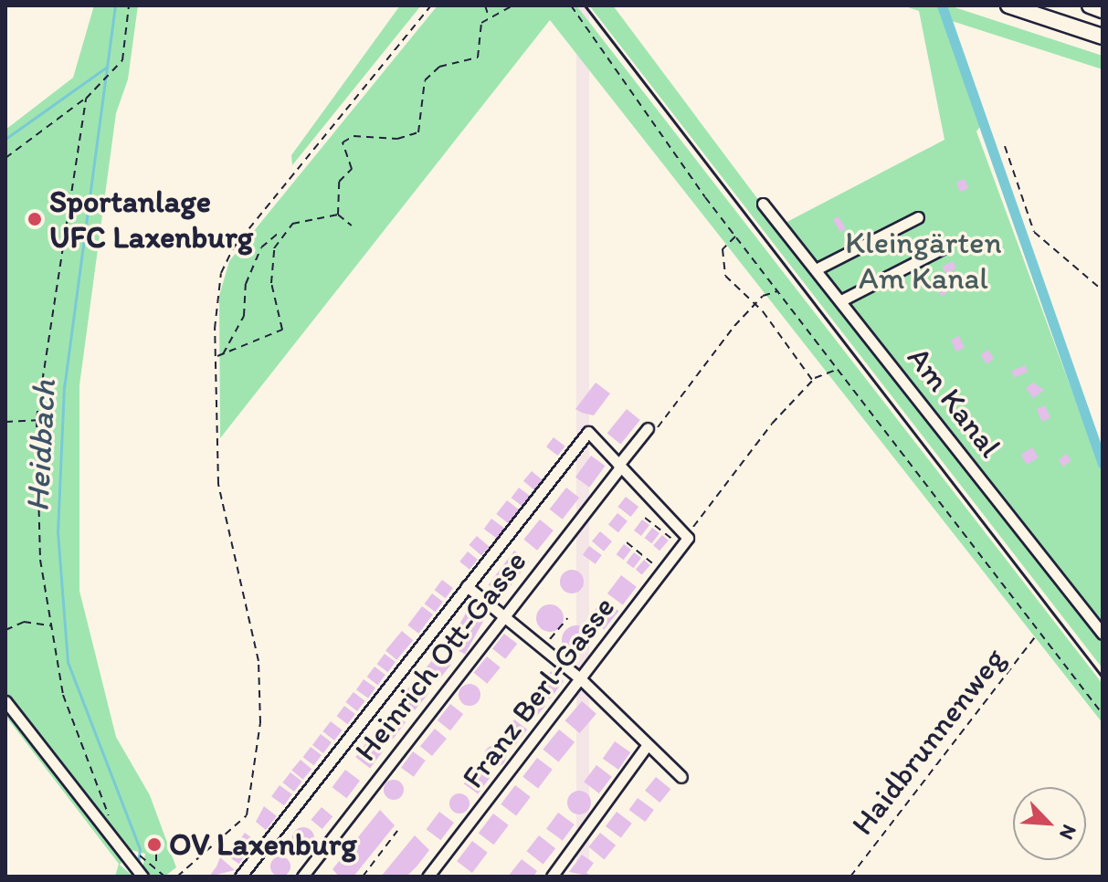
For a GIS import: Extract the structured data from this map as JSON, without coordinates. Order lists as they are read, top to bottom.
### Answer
{
  "streets": {
    "street": ["Am Kanal", "Heinrich Ott-Gasse", "Franz Berl-Gasse"],
    "path": ["Haidbrunnenweg"]
  },
  "water": ["Heidbach"],
  "parks": ["Kleingärten Am Kanal"],
  "places": ["Sportanlage UFC Laxenburg", "OV Laxenburg"],
  "north": "bottom right"
}
